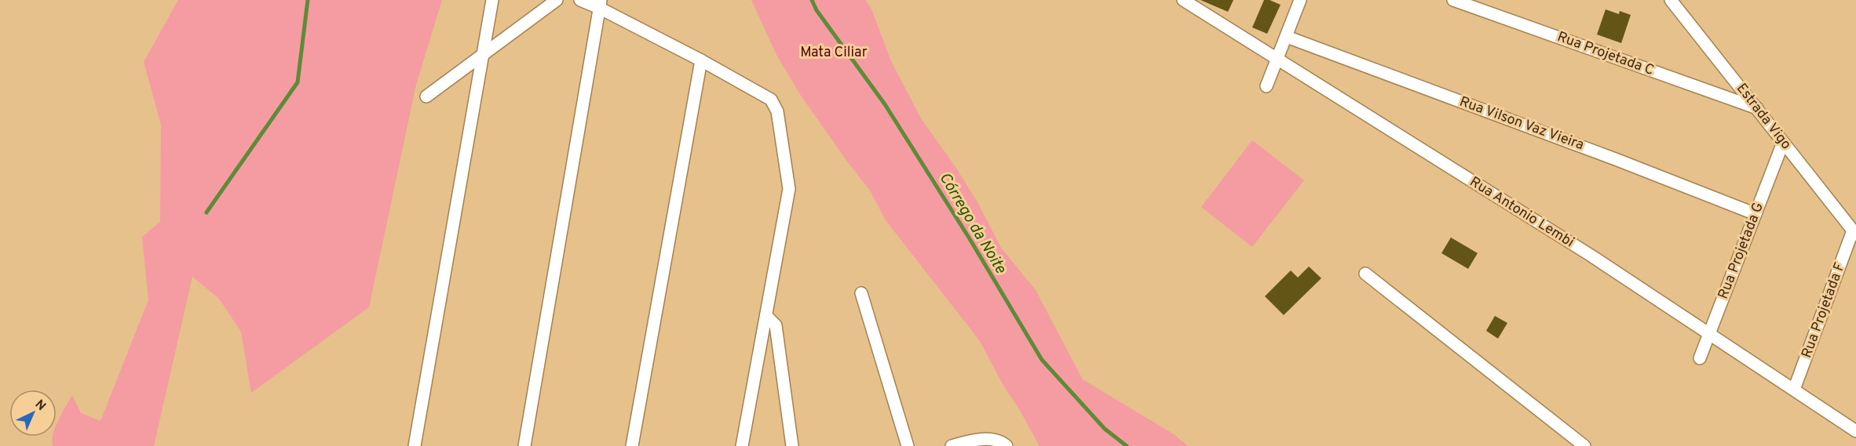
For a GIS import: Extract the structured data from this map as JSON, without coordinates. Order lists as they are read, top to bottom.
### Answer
{
  "streets": {
    "street": [
      "Rua Projetada C",
      "Estrada Vigo",
      "Rua Vilson Vaz Vieira",
      "Rua Antonio Lembi",
      "Rua Projetada G",
      "Rua Projetada F"
    ]
  },
  "crossings": [
    ["Rua Projetada C", "Estrada Vigo"],
    ["Estrada Vigo", "Rua Projetada G"],
    ["Estrada Vigo", "Rua Projetada F"],
    ["Rua Vilson Vaz Vieira", "Rua Projetada G"],
    ["Rua Antonio Lembi", "Rua Projetada G"],
    ["Rua Antonio Lembi", "Rua Projetada F"]
  ],
  "water": ["Córrego da Noite"],
  "parks": ["Mata Ciliar"],
  "north": "top right"
}
